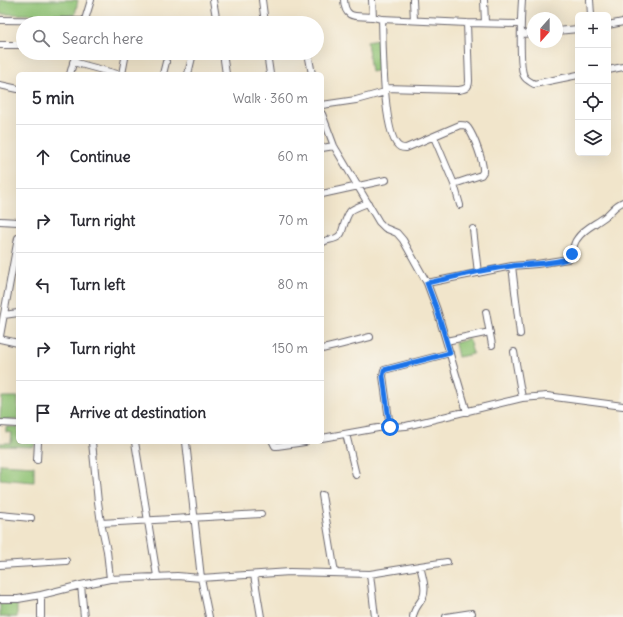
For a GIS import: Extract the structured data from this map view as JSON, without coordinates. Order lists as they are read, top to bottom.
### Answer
{
  "north": "bottom",
  "page": {
    "map_buttons": ["+", "−"],
    "search": "Search here",
    "heading": ["5 min", "Walk · 360 m"],
    "list": [
      ["Continue", "60 m"],
      ["Turn right", "70 m"],
      ["Turn left", "80 m"],
      ["Turn right", "150 m"],
      "Arrive at destination"
    ]
  }
}
